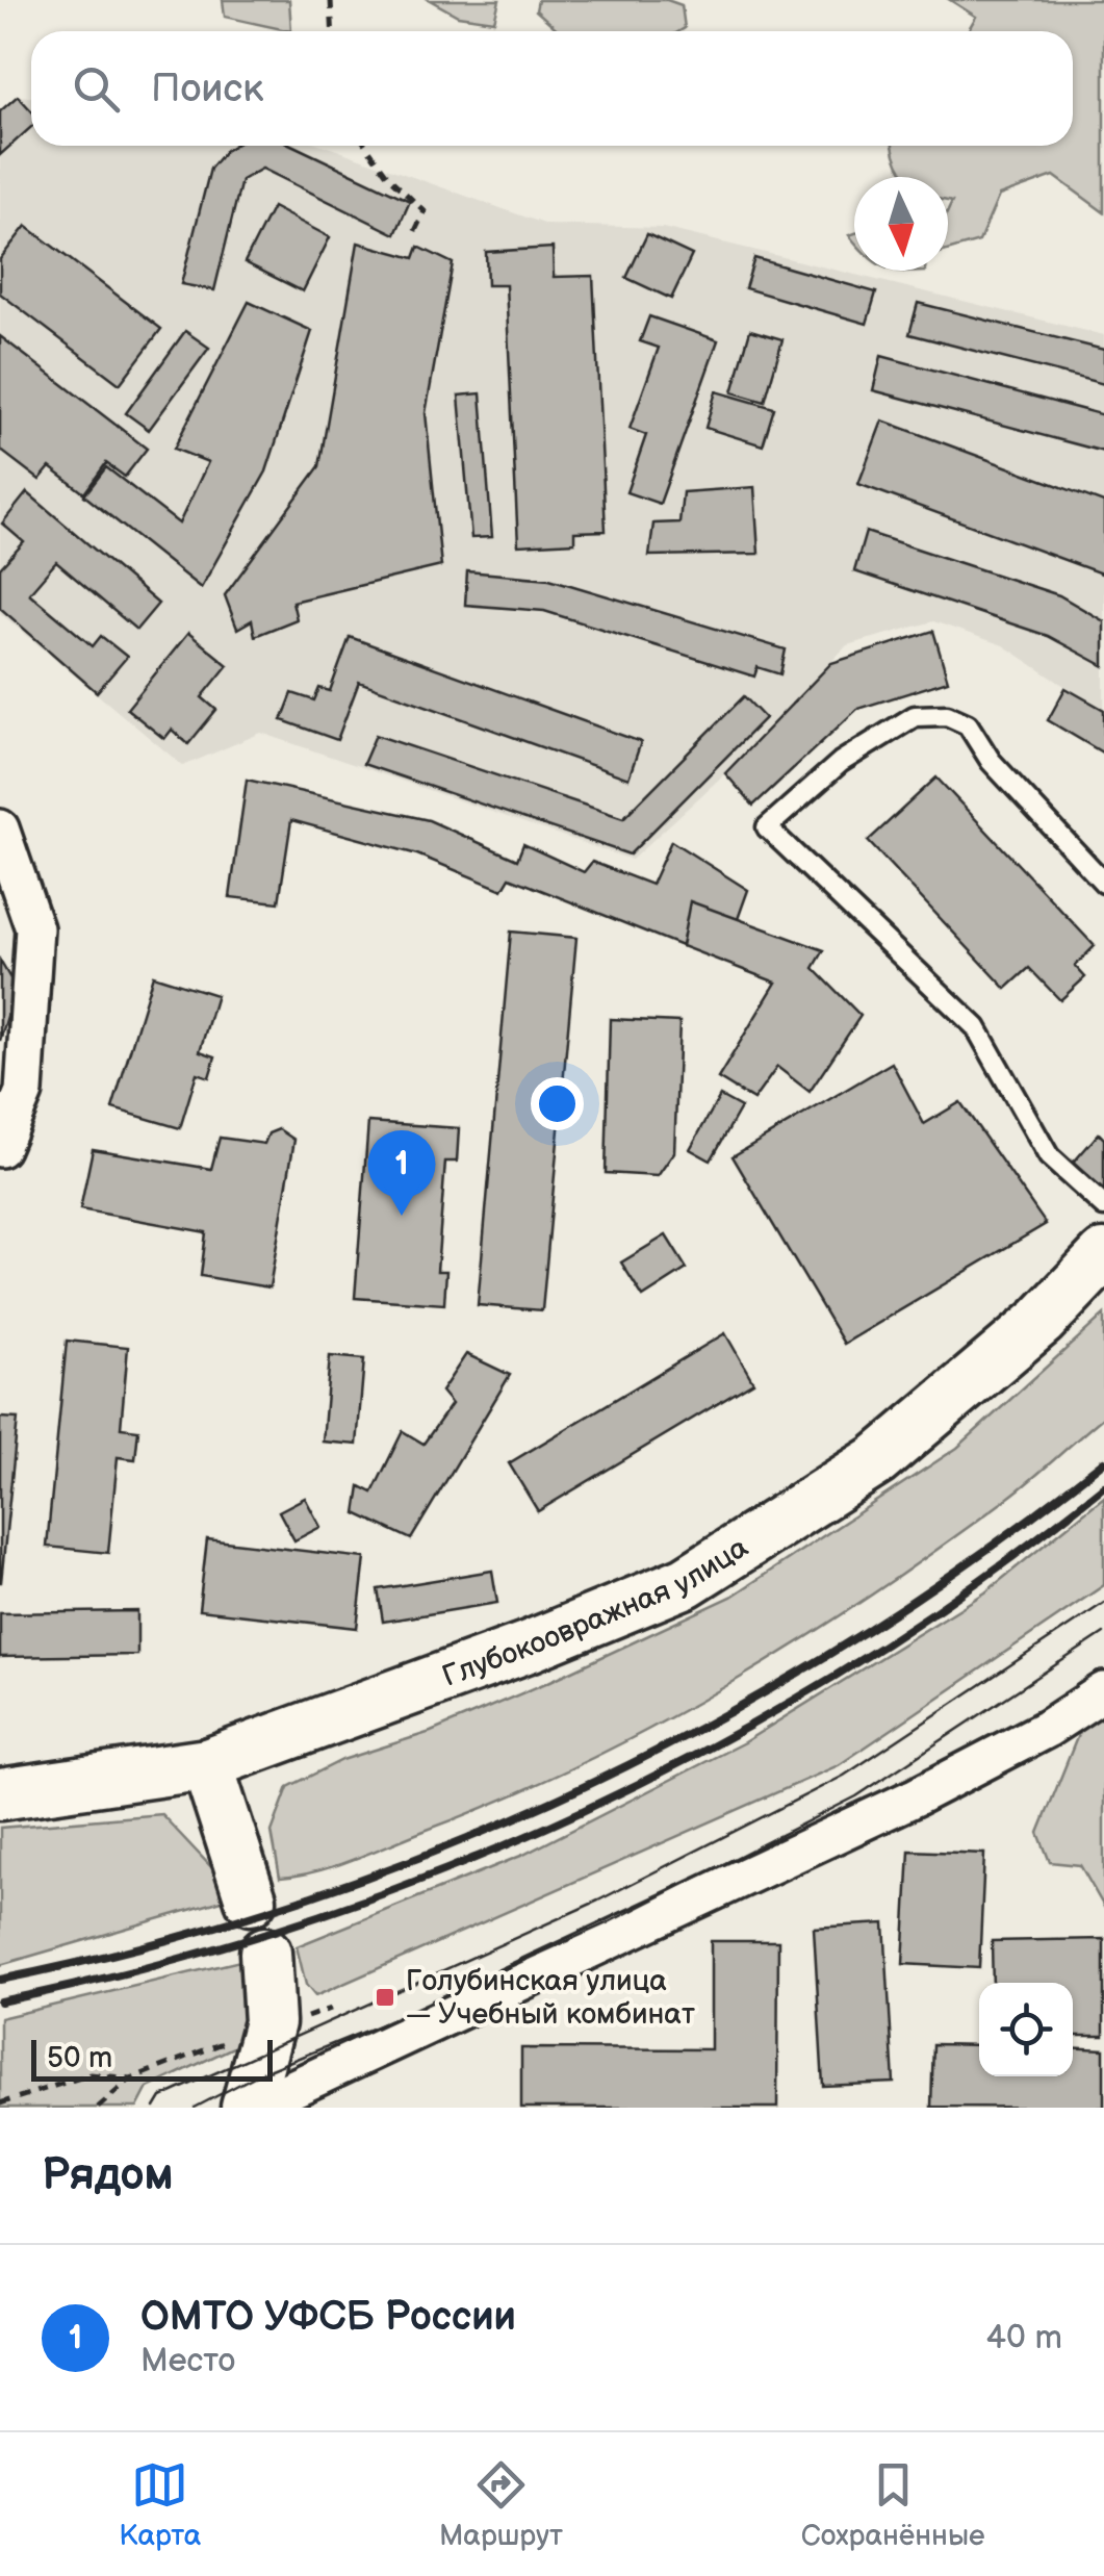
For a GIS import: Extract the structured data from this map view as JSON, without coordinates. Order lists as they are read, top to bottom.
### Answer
{
  "streets": {
    "main road": ["Глубокоовражная улица"]
  },
  "places": {
    "transit": ["Голубинская улица — Учебный комбинат"]
  },
  "scale_bar": "50 m",
  "north": "bottom",
  "page": {
    "search": "Поиск",
    "pins": "1",
    "scale": "50 m",
    "heading": "Рядом",
    "list": [
      {
        "mark": "1",
        "name": "ОМТО УФСБ России",
        "note": "Место",
        "value": "40 m"
      }
    ],
    "nav": ["Карта", "Маршрут", "Сохранённые"]
  }
}
